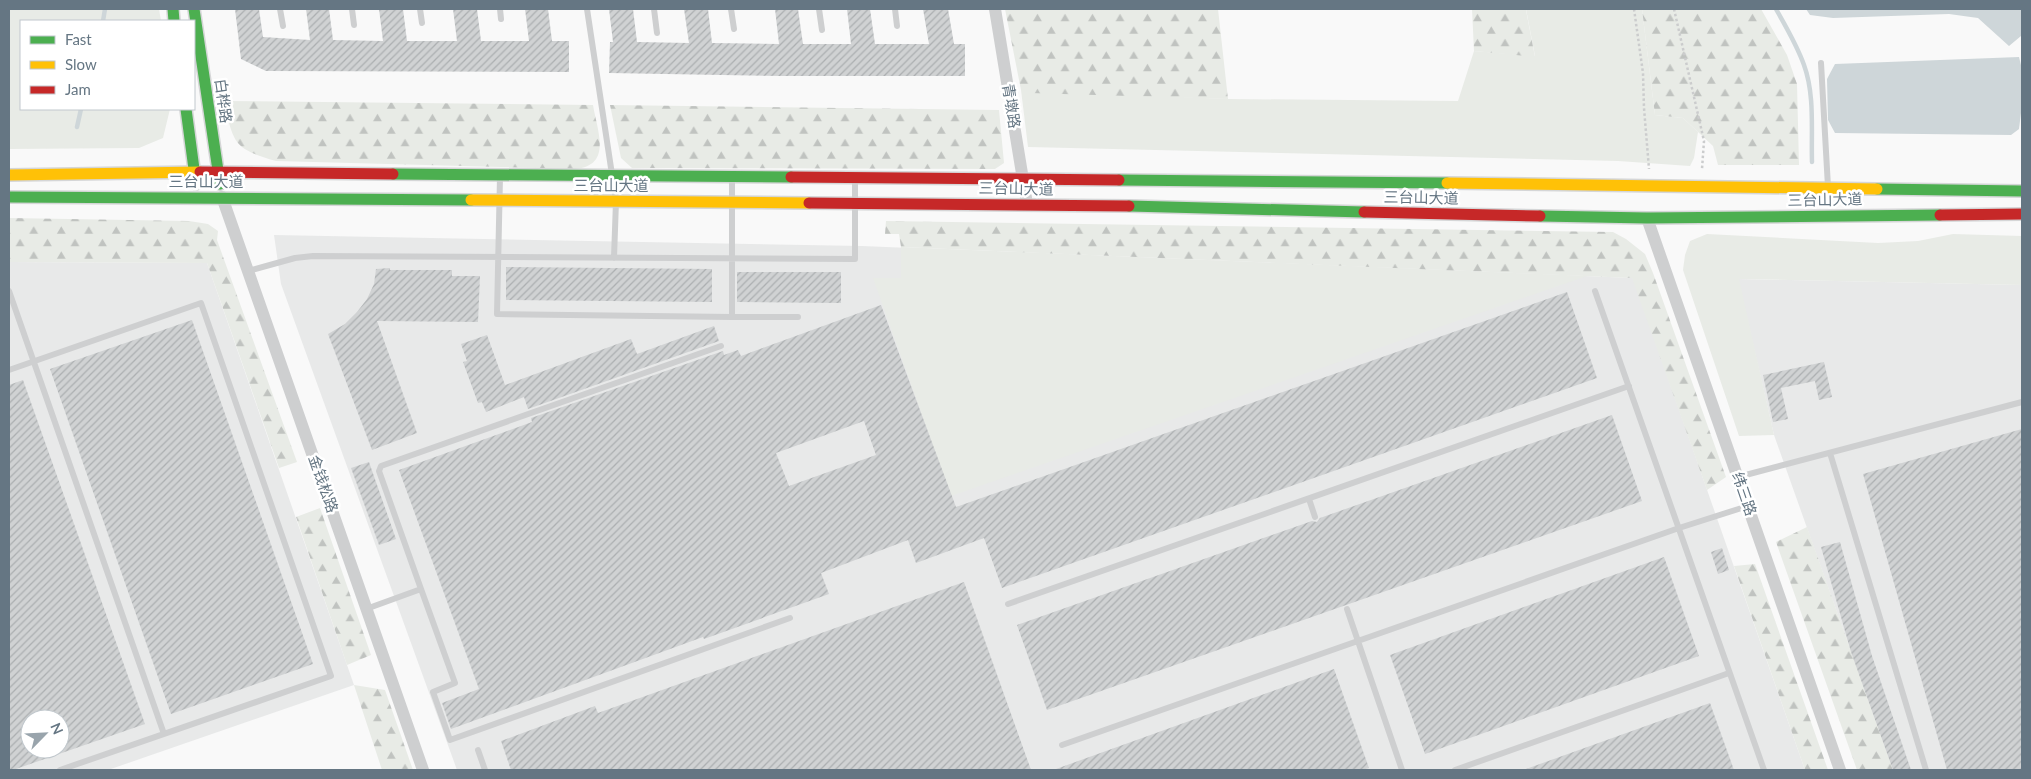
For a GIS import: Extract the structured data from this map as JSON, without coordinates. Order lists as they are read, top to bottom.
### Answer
{
  "streets": {
    "main road": ["白桦路", "三台山大道"],
    "street": ["青墩路", "金钱松路", "纬三路"]
  },
  "crossings": [
    ["白桦路", "三台山大道"],
    ["白桦路", "金钱松路"],
    ["青墩路", "三台山大道"],
    ["三台山大道", "金钱松路"],
    ["三台山大道", "纬三路"]
  ],
  "legend": ["Fast", "Slow", "Jam"],
  "north": "top right"
}
